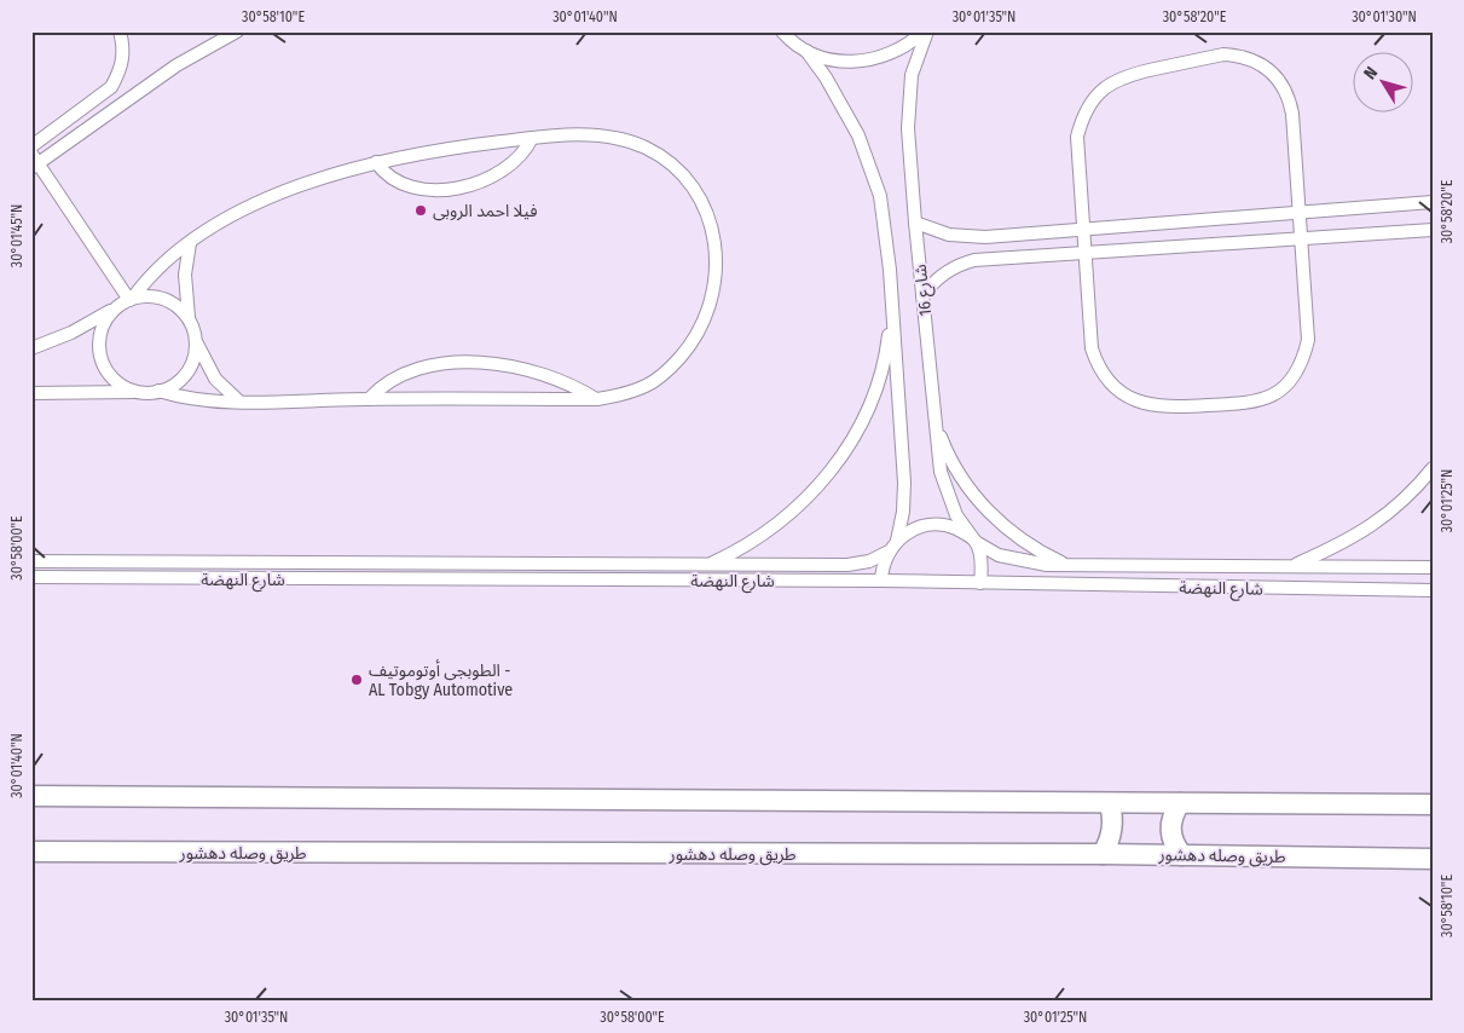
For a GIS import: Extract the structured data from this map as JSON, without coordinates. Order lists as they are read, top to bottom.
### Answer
{
  "streets": {
    "main road": ["طريق وصله دهشور"],
    "street": ["شارع 16", "شارع النهضة"]
  },
  "crossings": [
    ["شارع 16", "شارع النهضة"]
  ],
  "places": ["فيلا احمد الروبى", "الطوبجى أوتوموتيف - AL Tobgy Automotive"],
  "north": "top left",
  "coordinates": [
    "30°58'10\"E",
    "30°01'40\"N",
    "30°01'35\"N",
    "30°58'20\"E",
    "30°01'30\"N",
    "30°01'45\"N",
    "30°01'25\"N",
    "30°58'00\"E"
  ]
}
